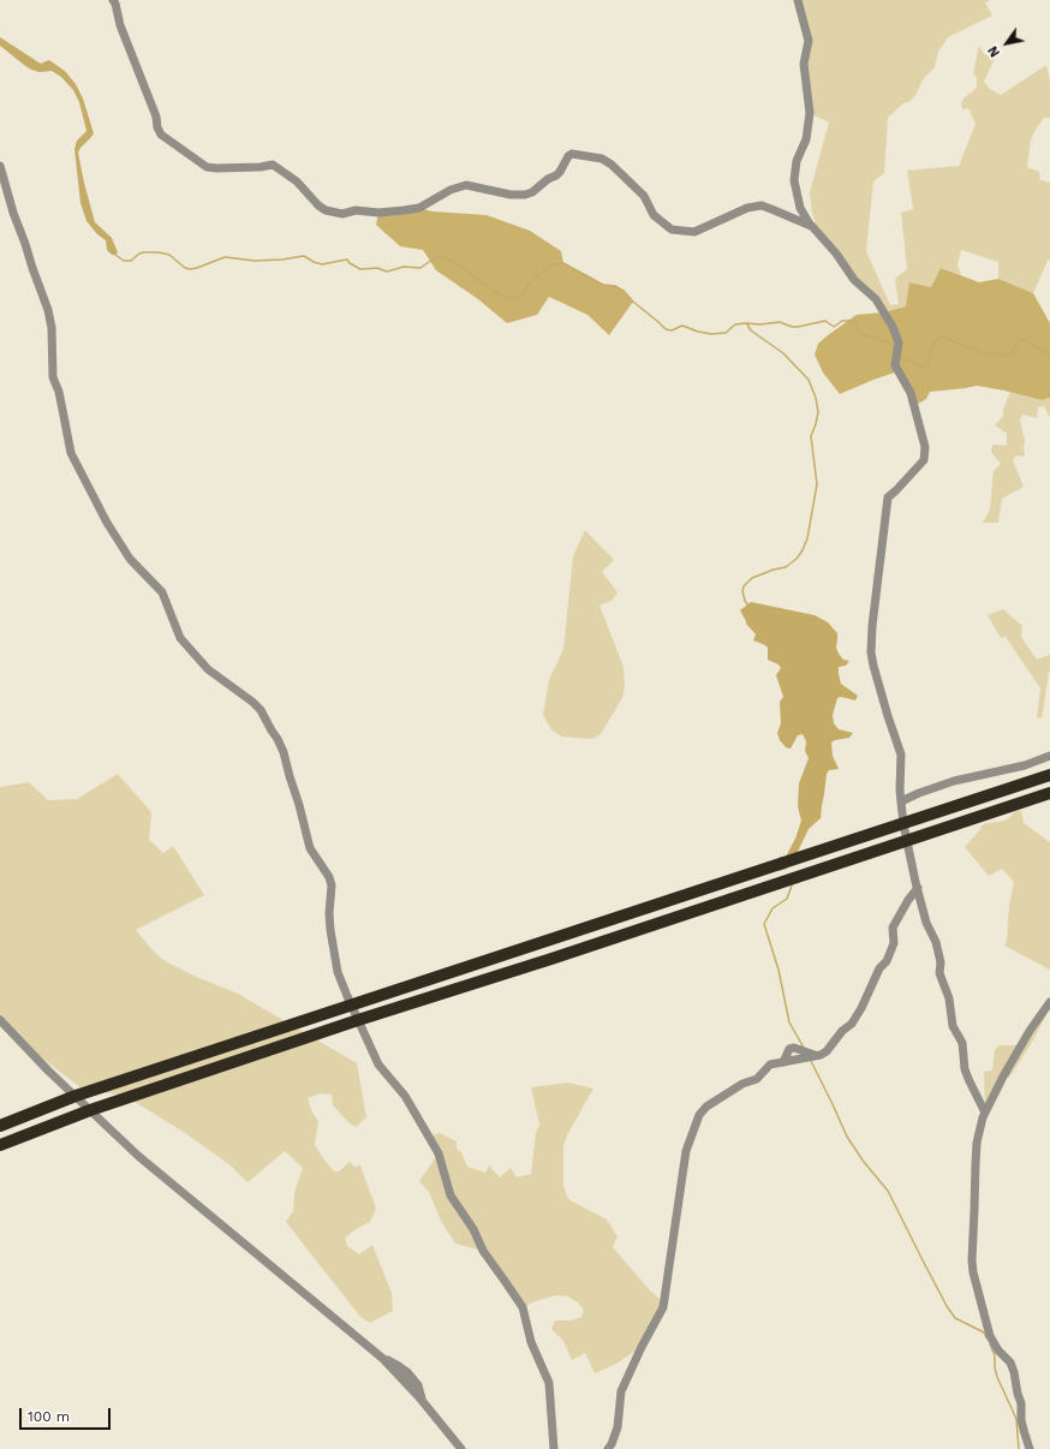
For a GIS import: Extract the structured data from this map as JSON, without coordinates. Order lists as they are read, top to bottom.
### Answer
{
  "scale_bar": "100 m",
  "north": "bottom left"
}
